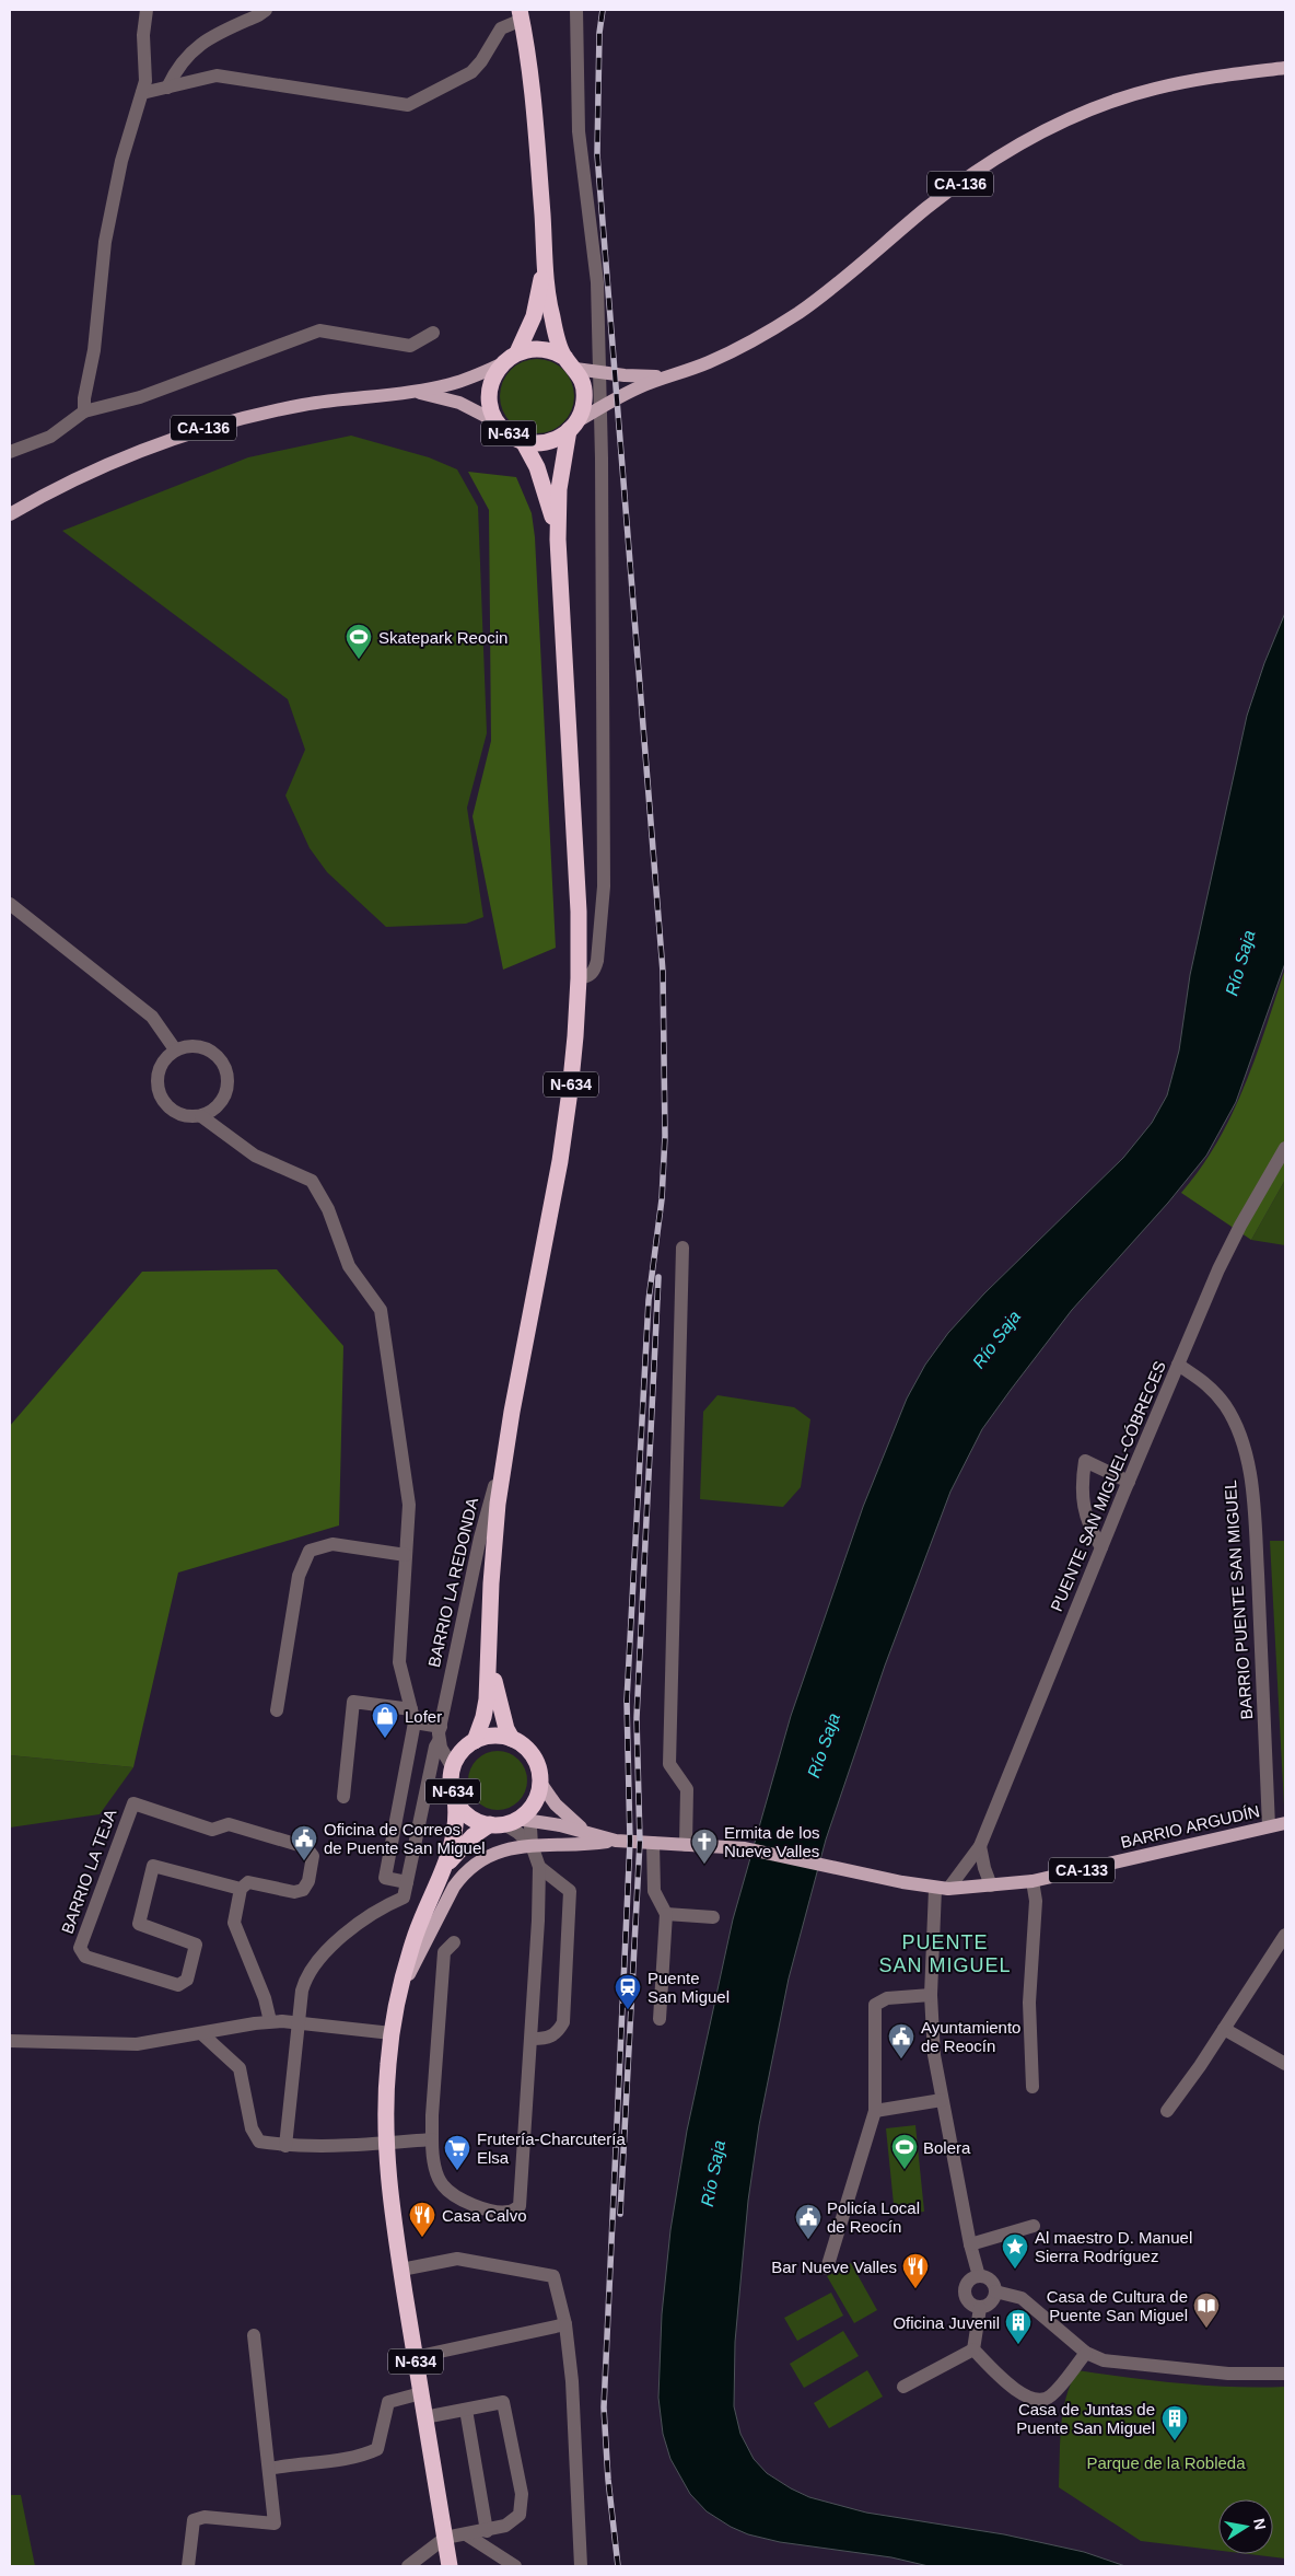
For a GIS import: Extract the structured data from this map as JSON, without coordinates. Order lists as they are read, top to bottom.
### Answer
{
  "streets": {
    "highway": ["N-634"],
    "main road": ["CA-136", "BARRIO ARGUDÍN", "CA-133"],
    "street": [
      "PUENTE SAN MIGUEL-CÓBRECES",
      "BARRIO LA REDONDA",
      "BARRIO PUENTE SAN MIGUEL",
      "BARRIO LA TEJA"
    ]
  },
  "crossings": [
    ["CA-136", "N-634"],
    ["N-634", "BARRIO LA REDONDA"],
    ["N-634", "CA-133"],
    ["PUENTE SAN MIGUEL-CÓBRECES", "BARRIO PUENTE SAN MIGUEL"],
    ["PUENTE SAN MIGUEL-CÓBRECES", "BARRIO ARGUDÍN"],
    ["BARRIO PUENTE SAN MIGUEL", "BARRIO ARGUDÍN"],
    ["BARRIO ARGUDÍN", "CA-133"]
  ],
  "districts": ["PUENTE SAN MIGUEL"],
  "water": ["Río Saja"],
  "parks": ["Parque de la Robleda"],
  "places": {
    "sports": ["Skatepark Reocin", "Bolera"],
    "shop": ["Lofer"],
    "public building": ["Oficina de Correos de Puente San Miguel", "Ayuntamiento de Reocín", "Policía Local de Reocín"],
    "church": ["Ermita de los Nueve Valles"],
    "station": ["Puente San Miguel"],
    "supermarket": ["Frutería-Charcutería Elsa"],
    "restaurant": ["Casa Calvo", "Bar Nueve Valles"],
    "place": ["Al maestro D. Manuel Sierra Rodríguez"],
    "library": ["Casa de Cultura de Puente San Miguel"],
    "building": ["Oficina Juvenil", "Casa de Juntas de Puente San Miguel"]
  },
  "north": "right"
}
